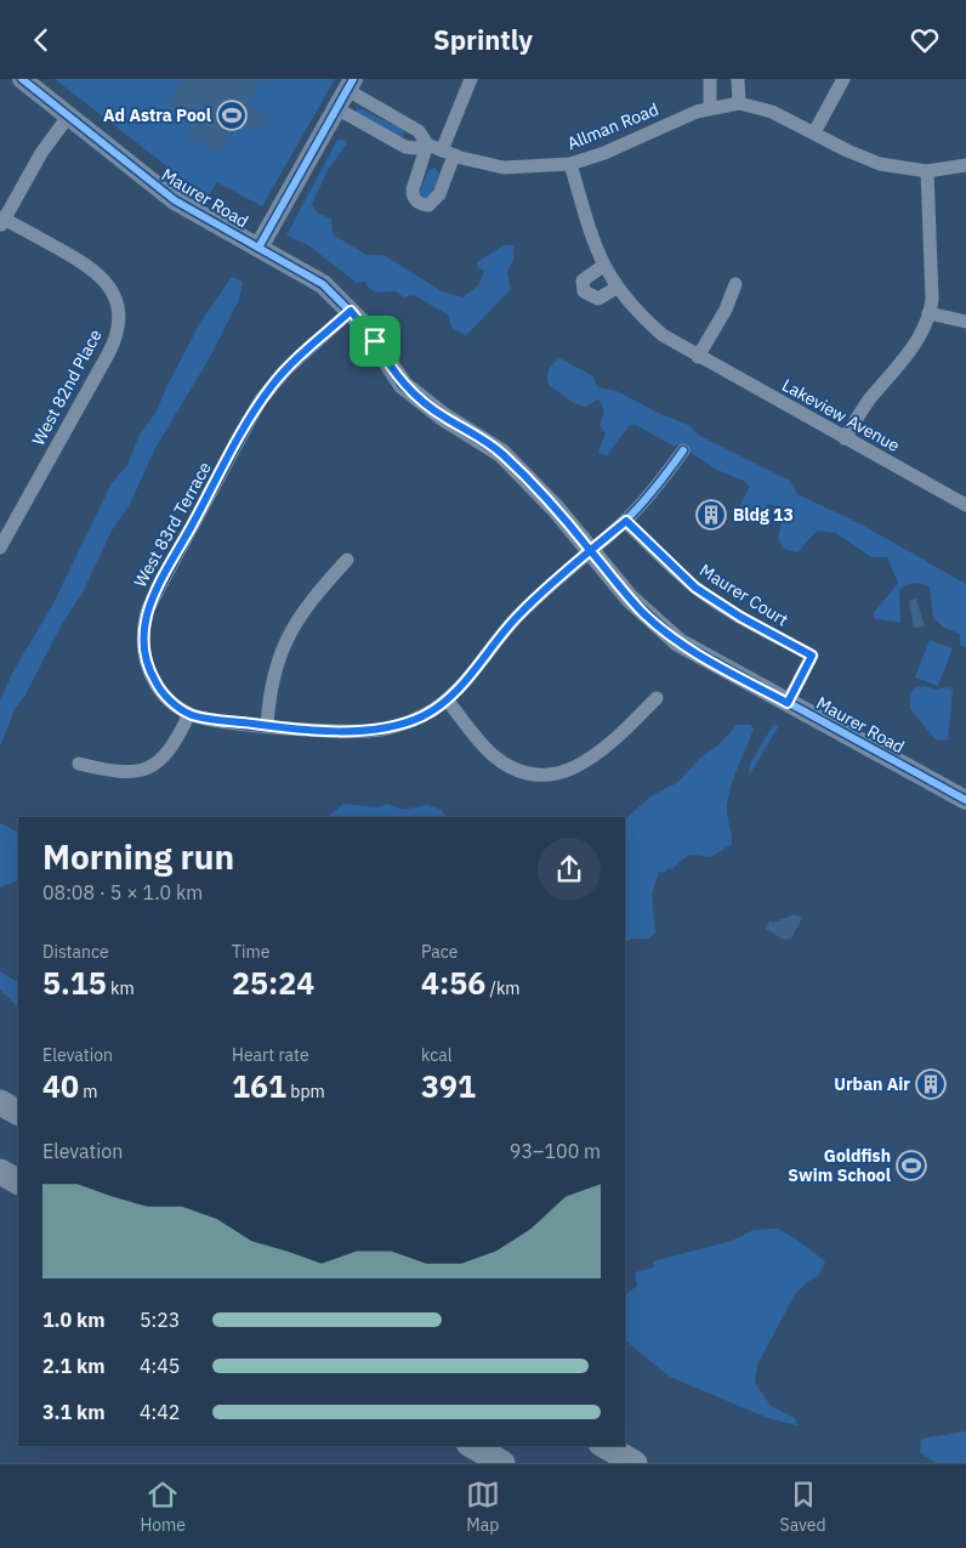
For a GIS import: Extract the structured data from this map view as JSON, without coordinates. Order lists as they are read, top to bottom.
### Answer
{
  "streets": {
    "street": [
      "Allman Road",
      "Maurer Road",
      "West 82nd Place",
      "Lakeview Avenue",
      "West 83rd Terrace",
      "Maurer Court"
    ]
  },
  "crossings": [
    ["Allman Road", "Lakeview Avenue"],
    ["Maurer Road", "West 83rd Terrace"],
    ["Maurer Road", "Maurer Court"]
  ],
  "places": {
    "sports": ["Ad Astra Pool", "Goldfish Swim School"],
    "building": ["Bldg 13", "Urban Air"]
  },
  "page": {
    "header": "Sprintly",
    "heading": ["Morning run", "08:08 · 5 × 1.0 km"],
    "stats": [
      ["Distance", "5.15 km"],
      ["Time", "25:24"],
      ["Pace", "4:56 /km"],
      ["Elevation", "40 m"],
      ["Heart rate", "161 bpm"],
      ["kcal", "391"]
    ],
    "chart": ["Elevation", "93–100 m"],
    "list": [
      {
        "name": "1.0 km",
        "note": "5:23"
      },
      {
        "name": "2.1 km",
        "note": "4:45"
      },
      {
        "name": "3.1 km",
        "note": "4:42"
      }
    ],
    "tabs": ["Home", "Map", "Saved"]
  }
}
